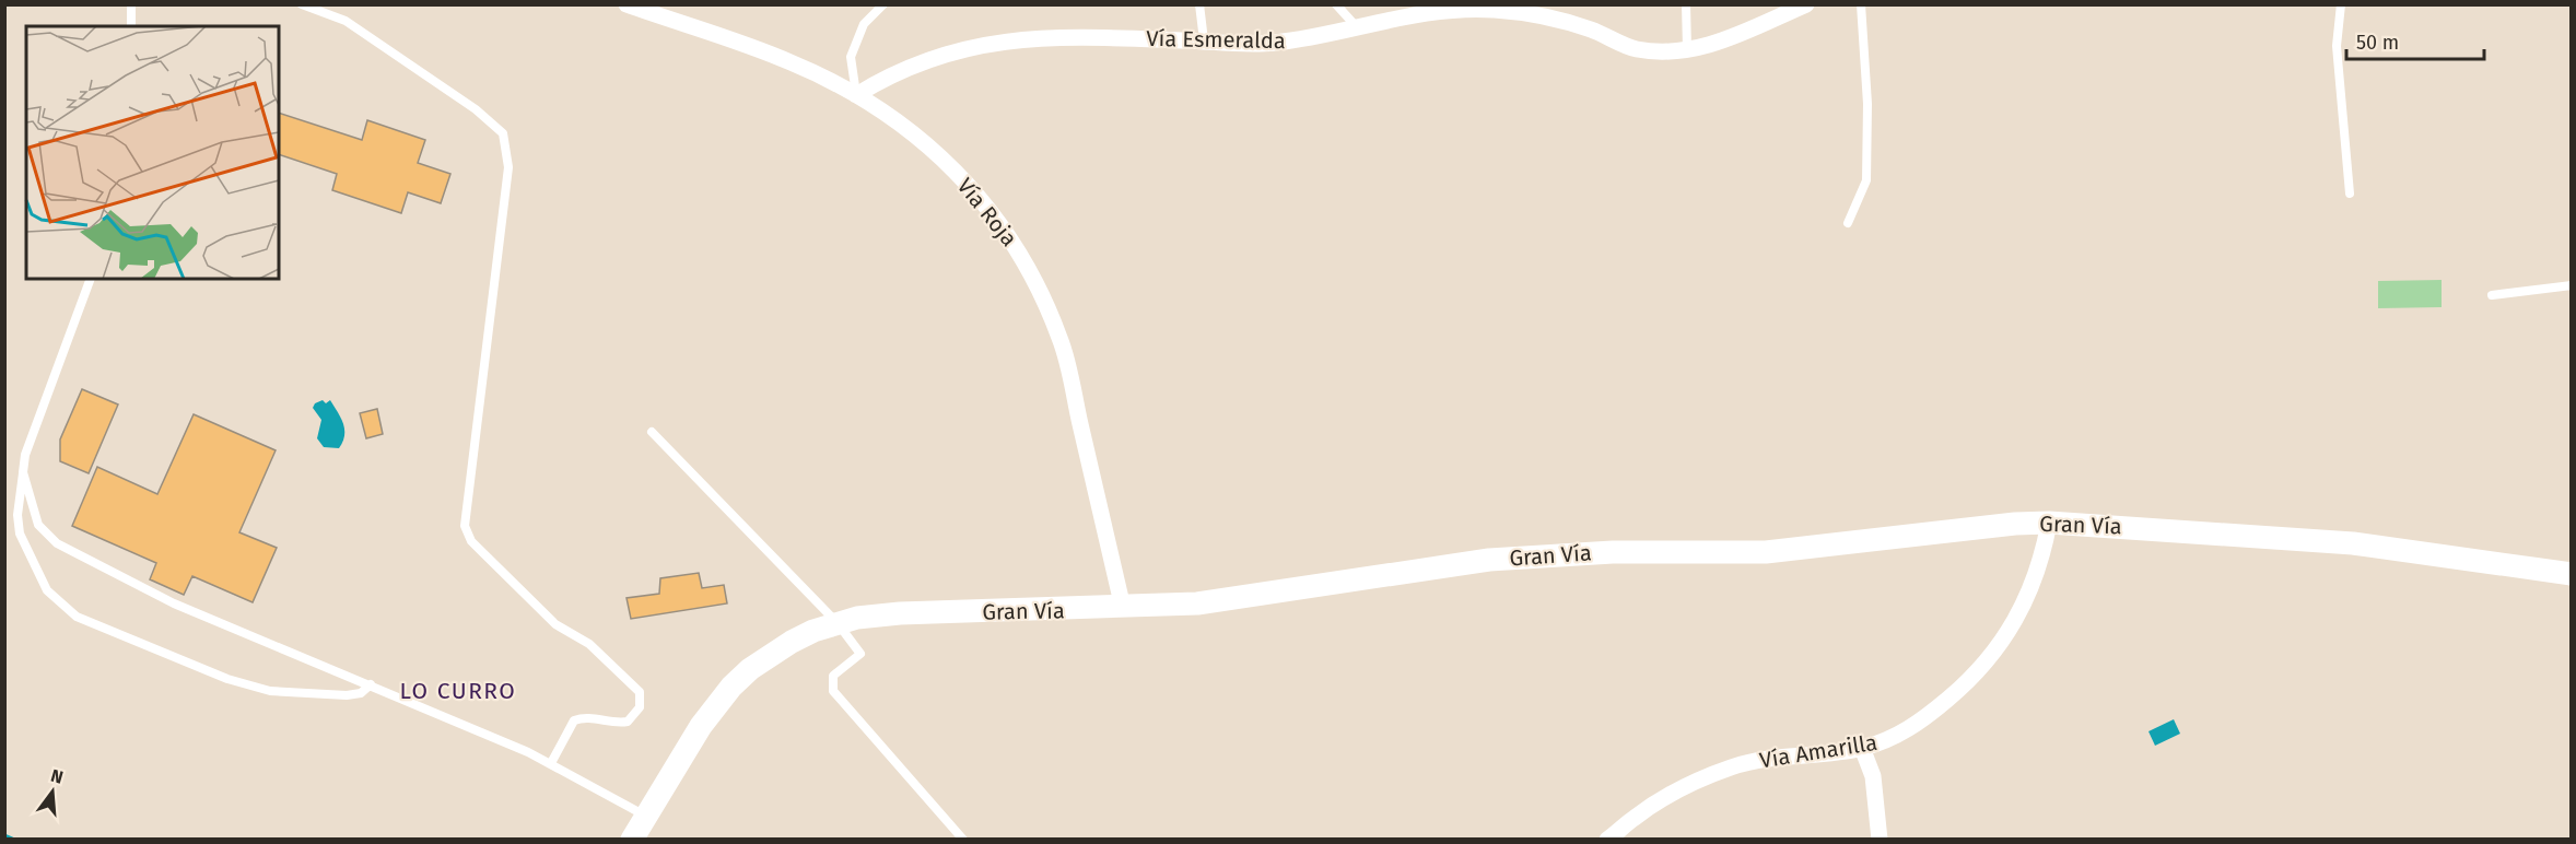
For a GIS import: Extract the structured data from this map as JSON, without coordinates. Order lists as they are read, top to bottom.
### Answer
{
  "streets": {
    "main road": ["Gran Vía"],
    "street": ["Vía Esmeralda", "Vía Roja", "Vía Amarilla"]
  },
  "crossings": [
    ["Vía Esmeralda", "Vía Roja"],
    ["Vía Roja", "Gran Vía"],
    ["Gran Vía", "Vía Amarilla"]
  ],
  "districts": ["LO CURRO"],
  "scale_bar": "50 m",
  "north": "top"
}
